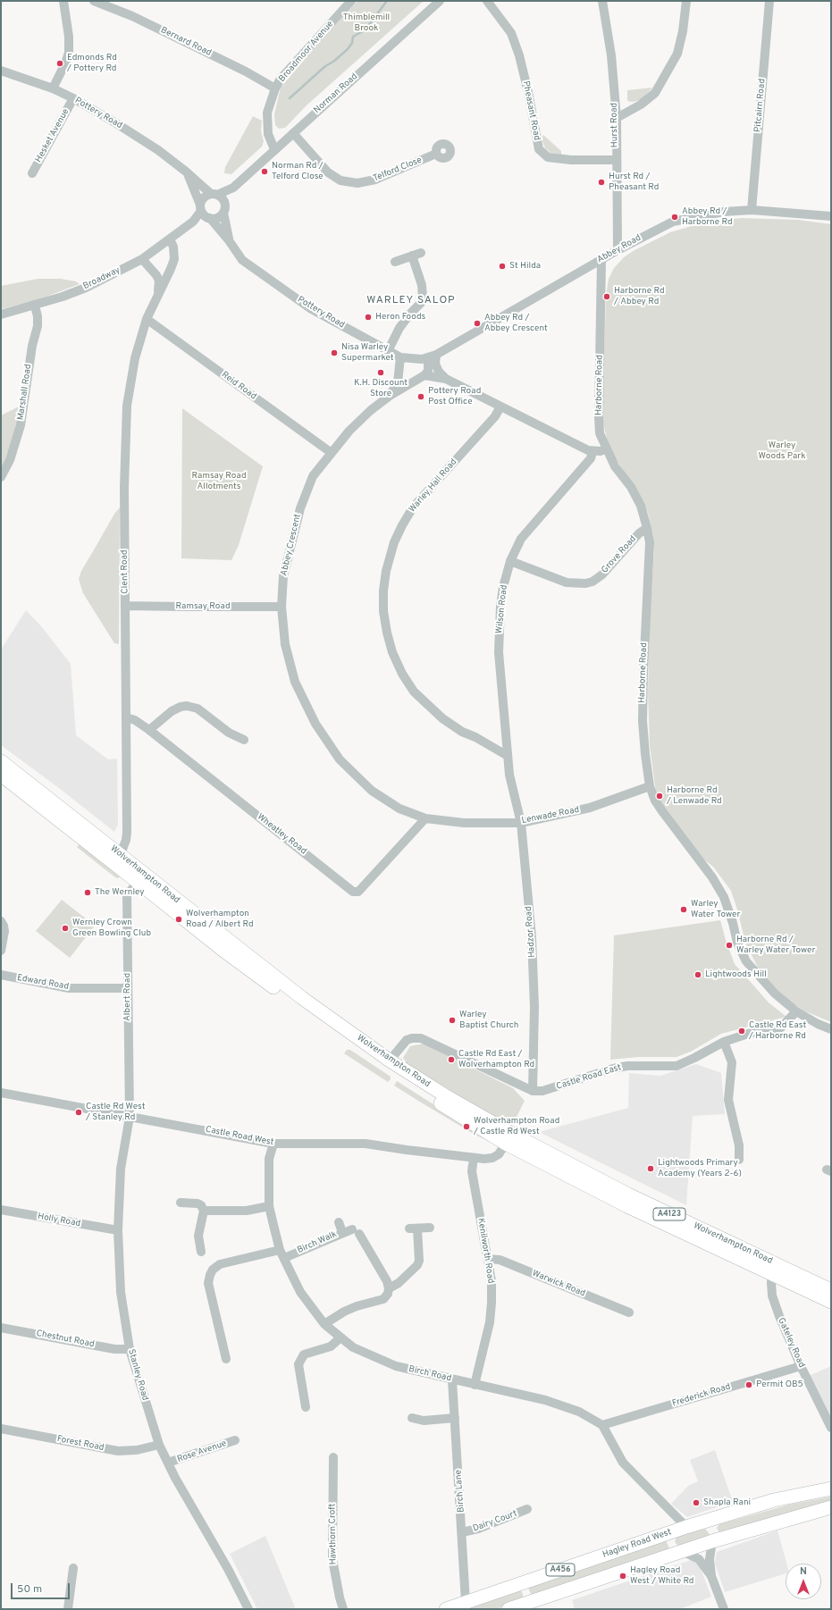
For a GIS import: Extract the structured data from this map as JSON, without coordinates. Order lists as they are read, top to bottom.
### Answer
{
  "streets": {
    "highway": [
      "Wolverhampton Road",
      "A4123",
      "Hagley Road West",
      "A456"
    ],
    "street": [
      "Bernard Road",
      "Broadmoor Avenue",
      "Norman Road",
      "Pitcairn Road",
      "Pheasant Road",
      "Pottery Road",
      "Hurst Road",
      "Hesket Avenue",
      "Telford Close",
      "Abbey Road",
      "Broadway",
      "Harborne Road",
      "Reid Road",
      "Marshall Road",
      "Warley Hall Road",
      "Abbey Crescent",
      "Grove Road",
      "Clent Road",
      "Ramsay Road",
      "Wilson Road",
      "Lenwade Road",
      "Wheatley Road",
      "Hadzor Road",
      "Edward Road",
      "Albert Road",
      "Castle Road East",
      "Castle Road West",
      "Holly Road",
      "Birch Walk",
      "Kenilworth Road",
      "Warwick Road",
      "Chestnut Road",
      "Gateley Road",
      "Birch Road",
      "Stanley Road",
      "Frederick Road",
      "Forest Road",
      "Rose Avenue",
      "Birch Lane",
      "Dairy Court",
      "Hawthorn Croft"
    ]
  },
  "crossings": [
    ["Bernard Road", "Broadmoor Avenue"],
    ["Broadmoor Avenue", "Norman Road"],
    ["Norman Road", "Pottery Road"],
    ["Norman Road", "Telford Close"],
    ["Norman Road", "Broadway"],
    ["Pitcairn Road", "Abbey Road"],
    ["Pheasant Road", "Hurst Road"],
    ["Pottery Road", "Hesket Avenue"],
    ["Pottery Road", "Abbey Road"],
    ["Pottery Road", "Broadway"],
    ["Pottery Road", "Abbey Crescent"],
    ["Hurst Road", "Abbey Road"],
    ["Abbey Road", "Harborne Road"],
    ["Broadway", "Marshall Road"],
    ["Broadway", "Clent Road"],
    ["Harborne Road", "Grove Road"],
    ["Harborne Road", "Lenwade Road"],
    ["Harborne Road", "Castle Road East"],
    ["Reid Road", "Abbey Crescent"],
    ["Reid Road", "Clent Road"],
    ["Warley Hall Road", "Wilson Road"],
    ["Abbey Crescent", "Ramsay Road"],
    ["Abbey Crescent", "Lenwade Road"],
    ["Abbey Crescent", "Wheatley Road"],
    ["Grove Road", "Wilson Road"],
    ["Clent Road", "Ramsay Road"],
    ["Clent Road", "Wheatley Road"],
    ["Clent Road", "Wolverhampton Road"],
    ["Wilson Road", "Hadzor Road"],
    ["Lenwade Road", "Wheatley Road"],
    ["Lenwade Road", "Hadzor Road"],
    ["Wolverhampton Road", "Albert Road"],
    ["Wolverhampton Road", "Castle Road West"],
    ["Wolverhampton Road", "Gateley Road"],
    ["Hadzor Road", "Castle Road East"],
    ["Edward Road", "Albert Road"],
    ["Albert Road", "Castle Road West"],
    ["Albert Road", "Stanley Road"],
    ["Castle Road West", "Kenilworth Road"],
    ["Castle Road West", "Birch Road"],
    ["Castle Road West", "Stanley Road"],
    ["Holly Road", "Stanley Road"],
    ["Birch Walk", "Birch Road"],
    ["Kenilworth Road", "Warwick Road"],
    ["Kenilworth Road", "Birch Road"],
    ["Chestnut Road", "Stanley Road"],
    ["Gateley Road", "Frederick Road"],
    ["Birch Road", "Frederick Road"],
    ["Birch Road", "Birch Lane"],
    ["Stanley Road", "Forest Road"],
    ["Stanley Road", "Rose Avenue"],
    ["Birch Lane", "Dairy Court"],
    ["Birch Lane", "Hagley Road West"]
  ],
  "districts": ["WARLEY SALOP"],
  "parks": ["Thimblemill Brook", "Warley Woods Park", "Ramsay Road Allotments"],
  "places": [
    "Edmonds Rd / Pottery Rd",
    "Norman Rd / Telford Close",
    "Hurst Rd / Pheasant Rd",
    "Abbey Rd / Harborne Rd",
    "St Hilda",
    "Harborne Rd / Abbey Rd",
    "Heron Foods",
    "Abbey Rd / Abbey Crescent",
    "Nisa Warley Supermarket",
    "K.H. Discount Store",
    "Pottery Road Post Office",
    "Harborne Rd / Lenwade Rd",
    "The Wernley",
    "Warley Water Tower",
    "Wolverhampton Road / Albert Rd",
    "Wernley Crown Green Bowling Club",
    "Harborne Rd / Warley Water Tower",
    "Lightwoods Hill",
    "Warley Baptist Church",
    "Castle Rd East / Harborne Rd",
    "Castle Rd East / Wolverhampton Rd",
    "Castle Rd West / Stanley Rd",
    "Wolverhampton Road / Castle Rd West",
    "Lightwoods Primary Academy (Years 2-6)",
    "Permit OB5",
    "Shapla Rani",
    "Hagley Road West / White Rd"
  ],
  "scale_bar": "50 m",
  "north": "top"
}
